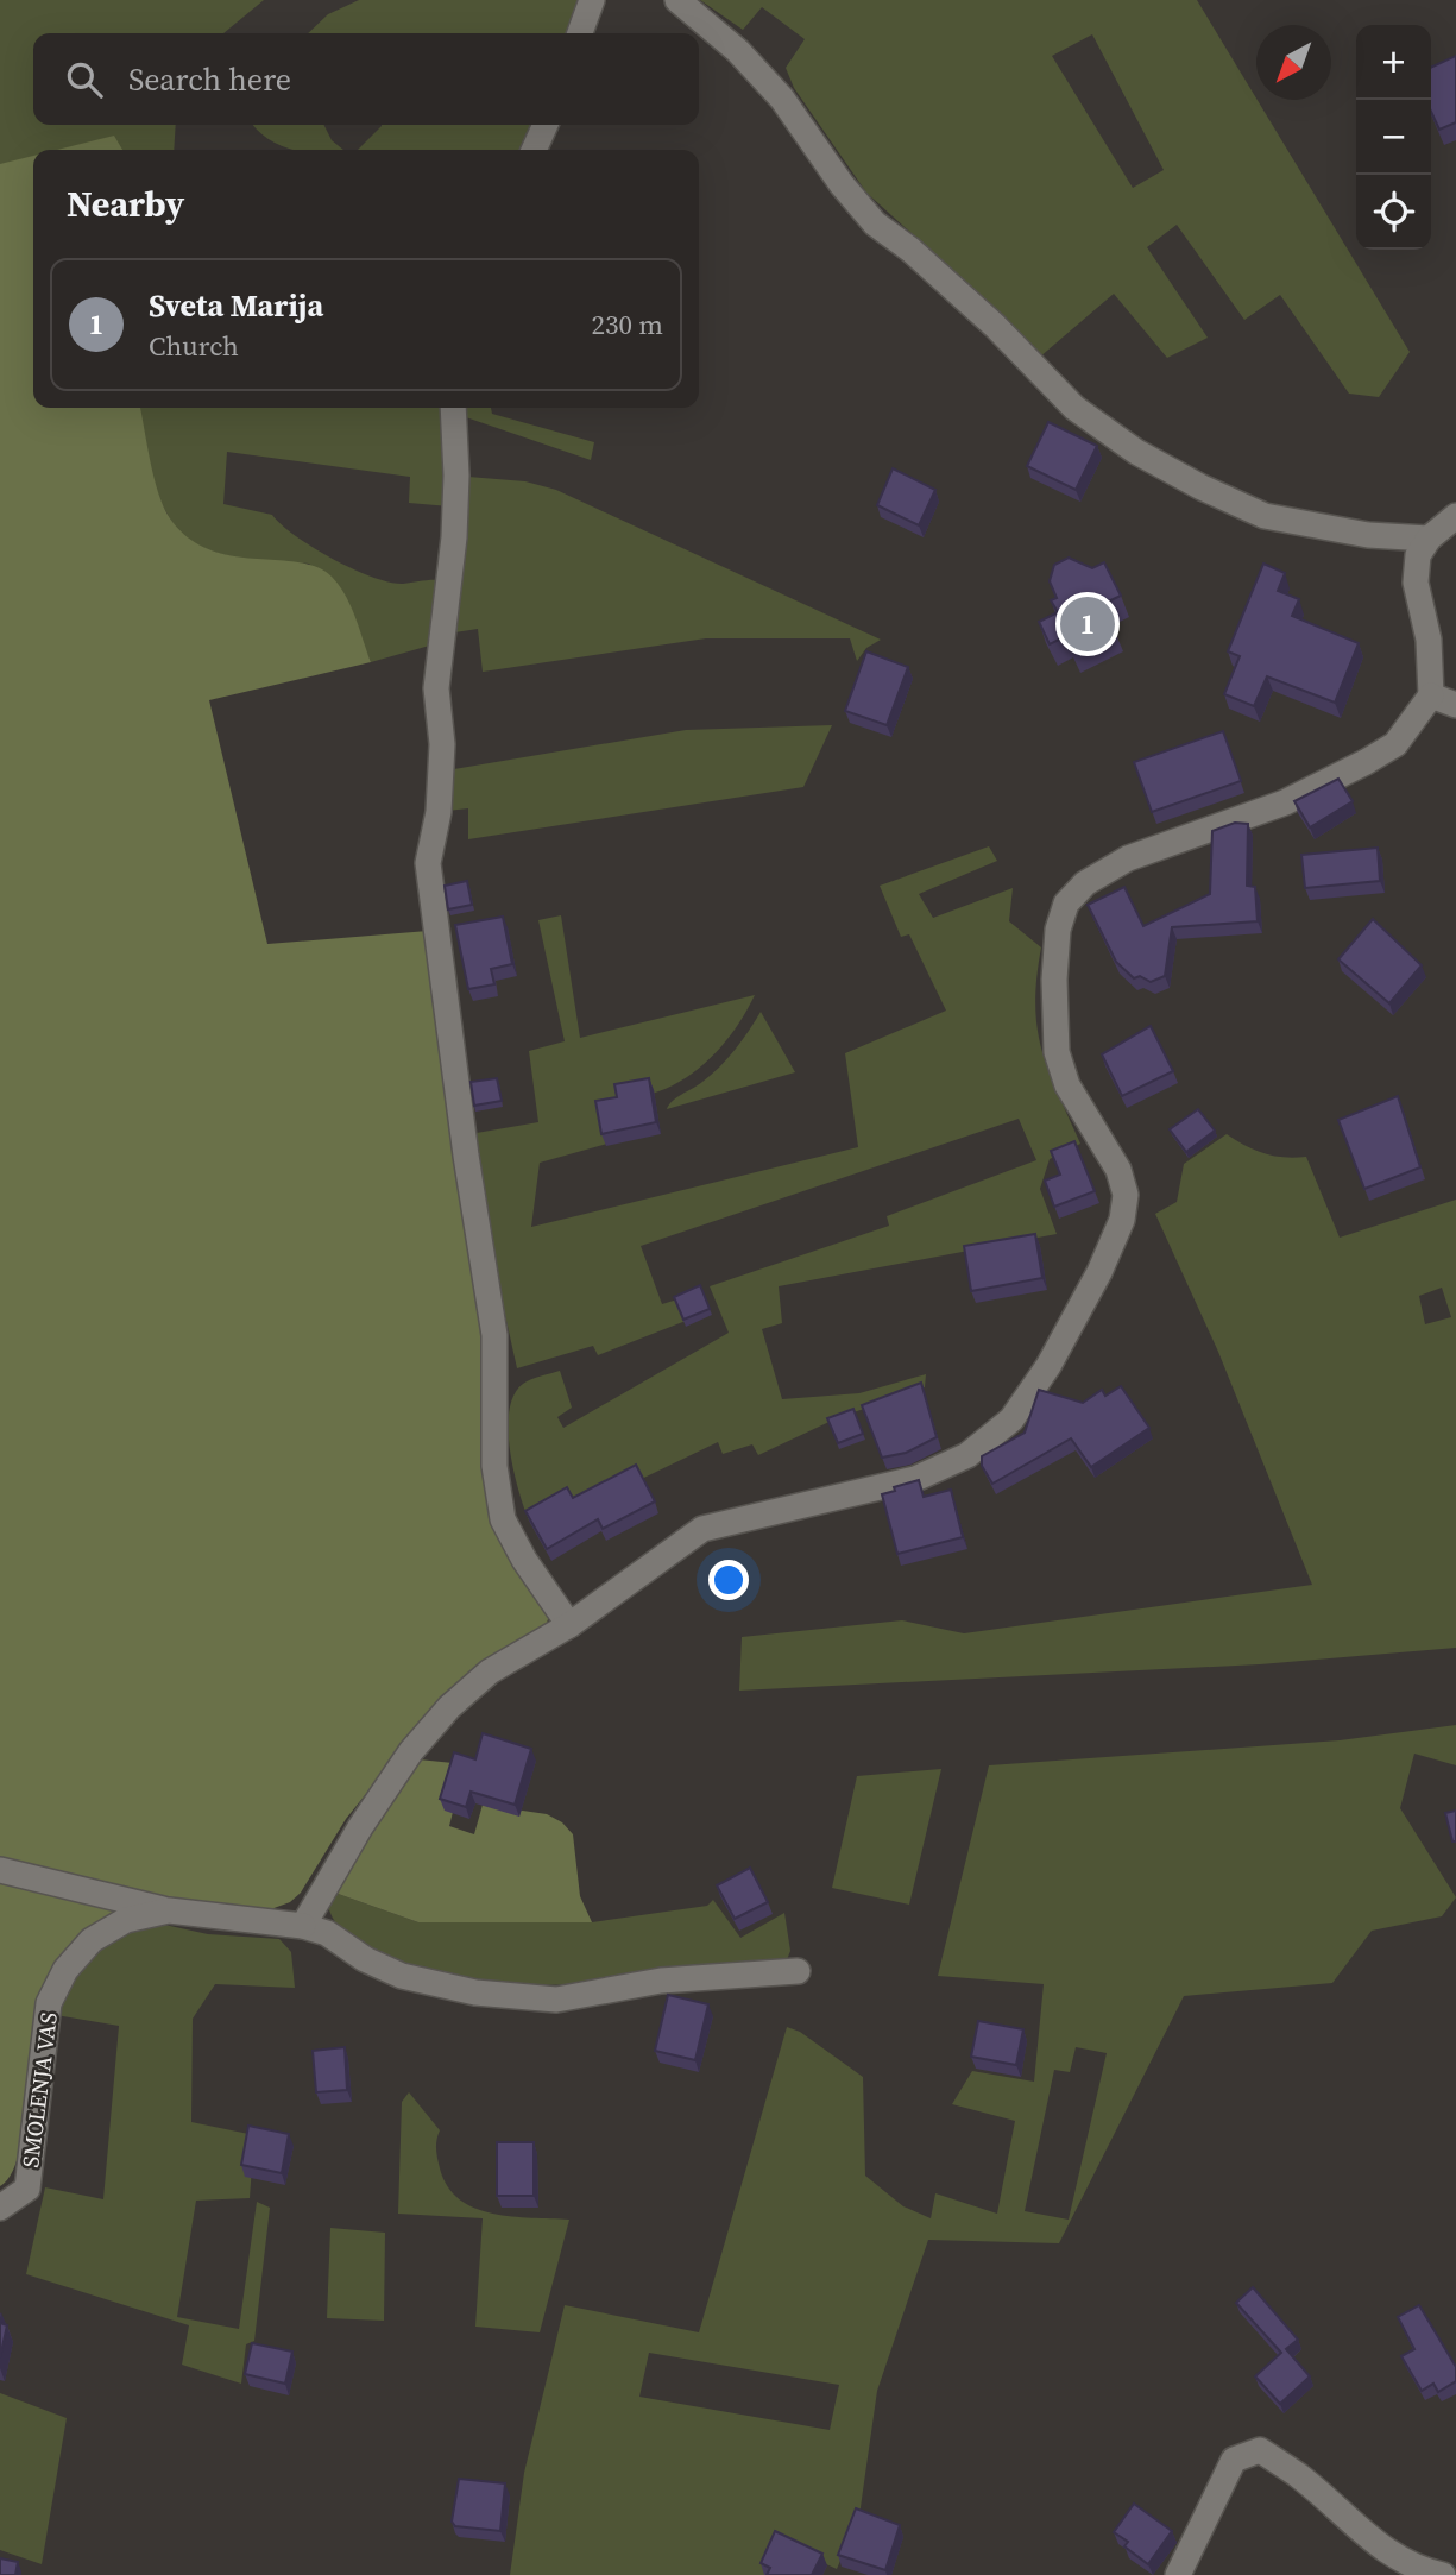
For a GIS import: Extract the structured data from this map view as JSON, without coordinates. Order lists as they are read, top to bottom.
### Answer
{
  "streets": {
    "street": ["SMOLENJA VAS"]
  },
  "north": "bottom left",
  "page": {
    "map_buttons": ["+", "−"],
    "search": "Search here",
    "heading": "Nearby",
    "list": [
      {
        "mark": "1",
        "name": "Sveta Marija",
        "note": "Church",
        "value": "230 m"
      }
    ],
    "pins": "1"
  }
}
